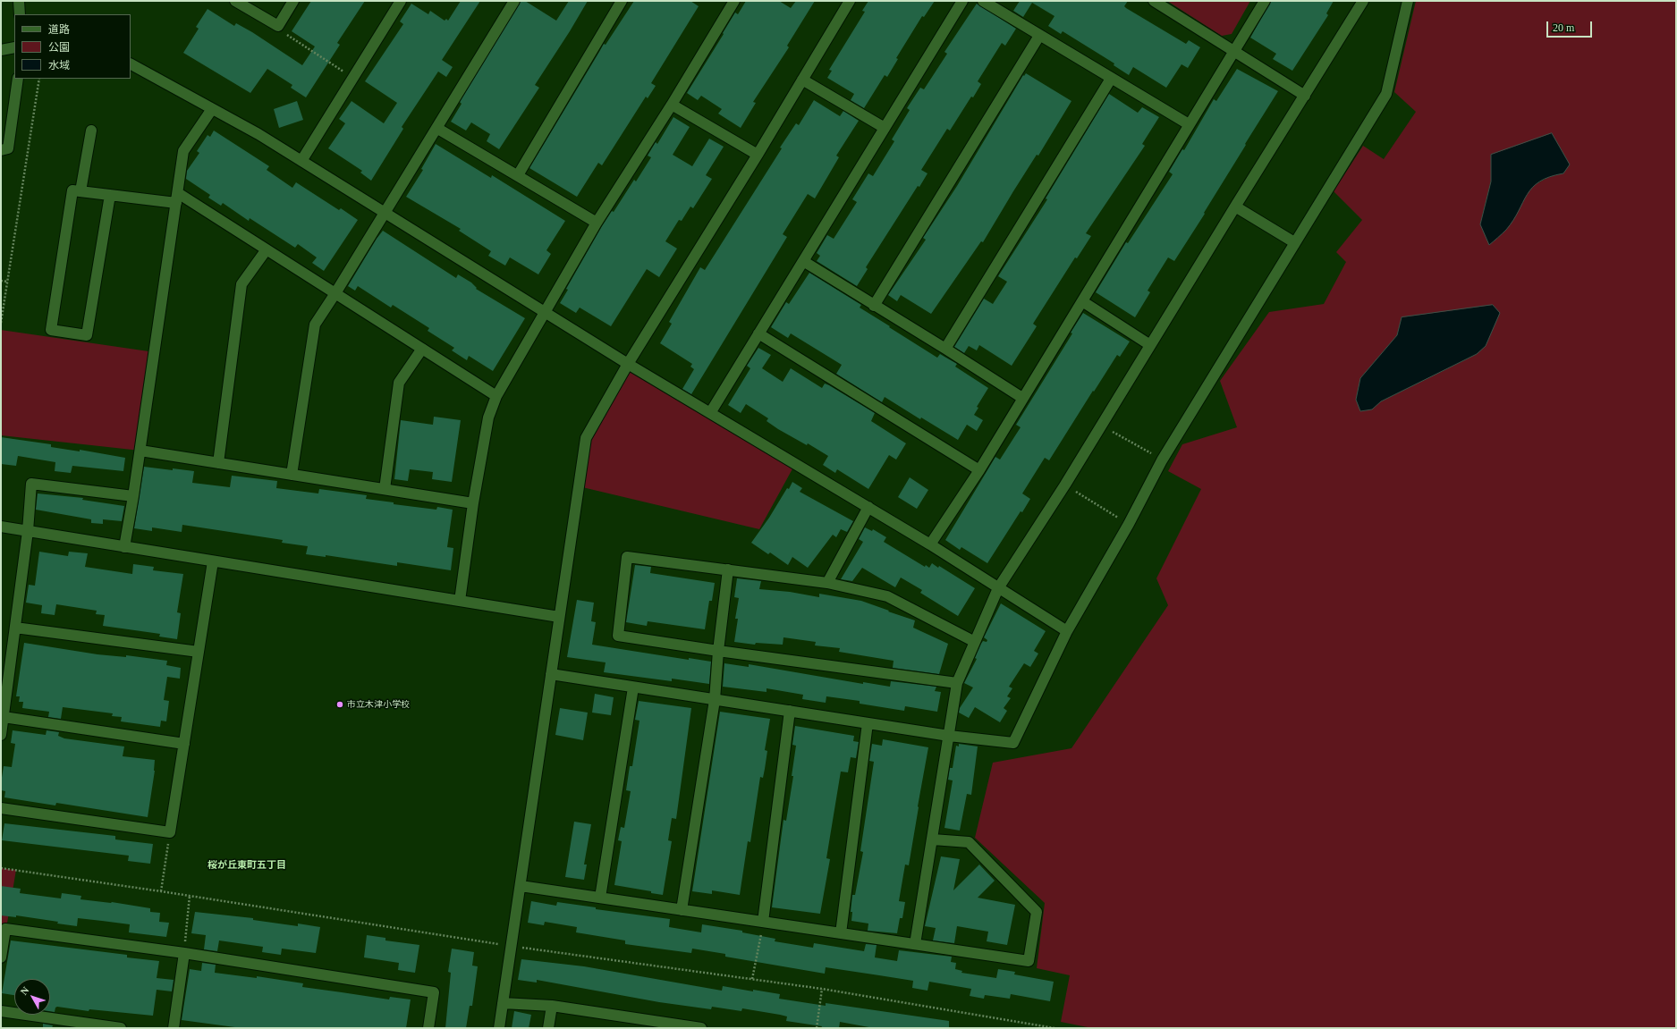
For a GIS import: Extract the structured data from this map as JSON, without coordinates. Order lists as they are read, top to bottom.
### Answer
{
  "districts": ["桜が丘東町五丁目"],
  "places": ["市立木津小学校"],
  "legend": ["道路", "公園", "水域"],
  "scale_bar": "20 m",
  "north": "top left"
}
